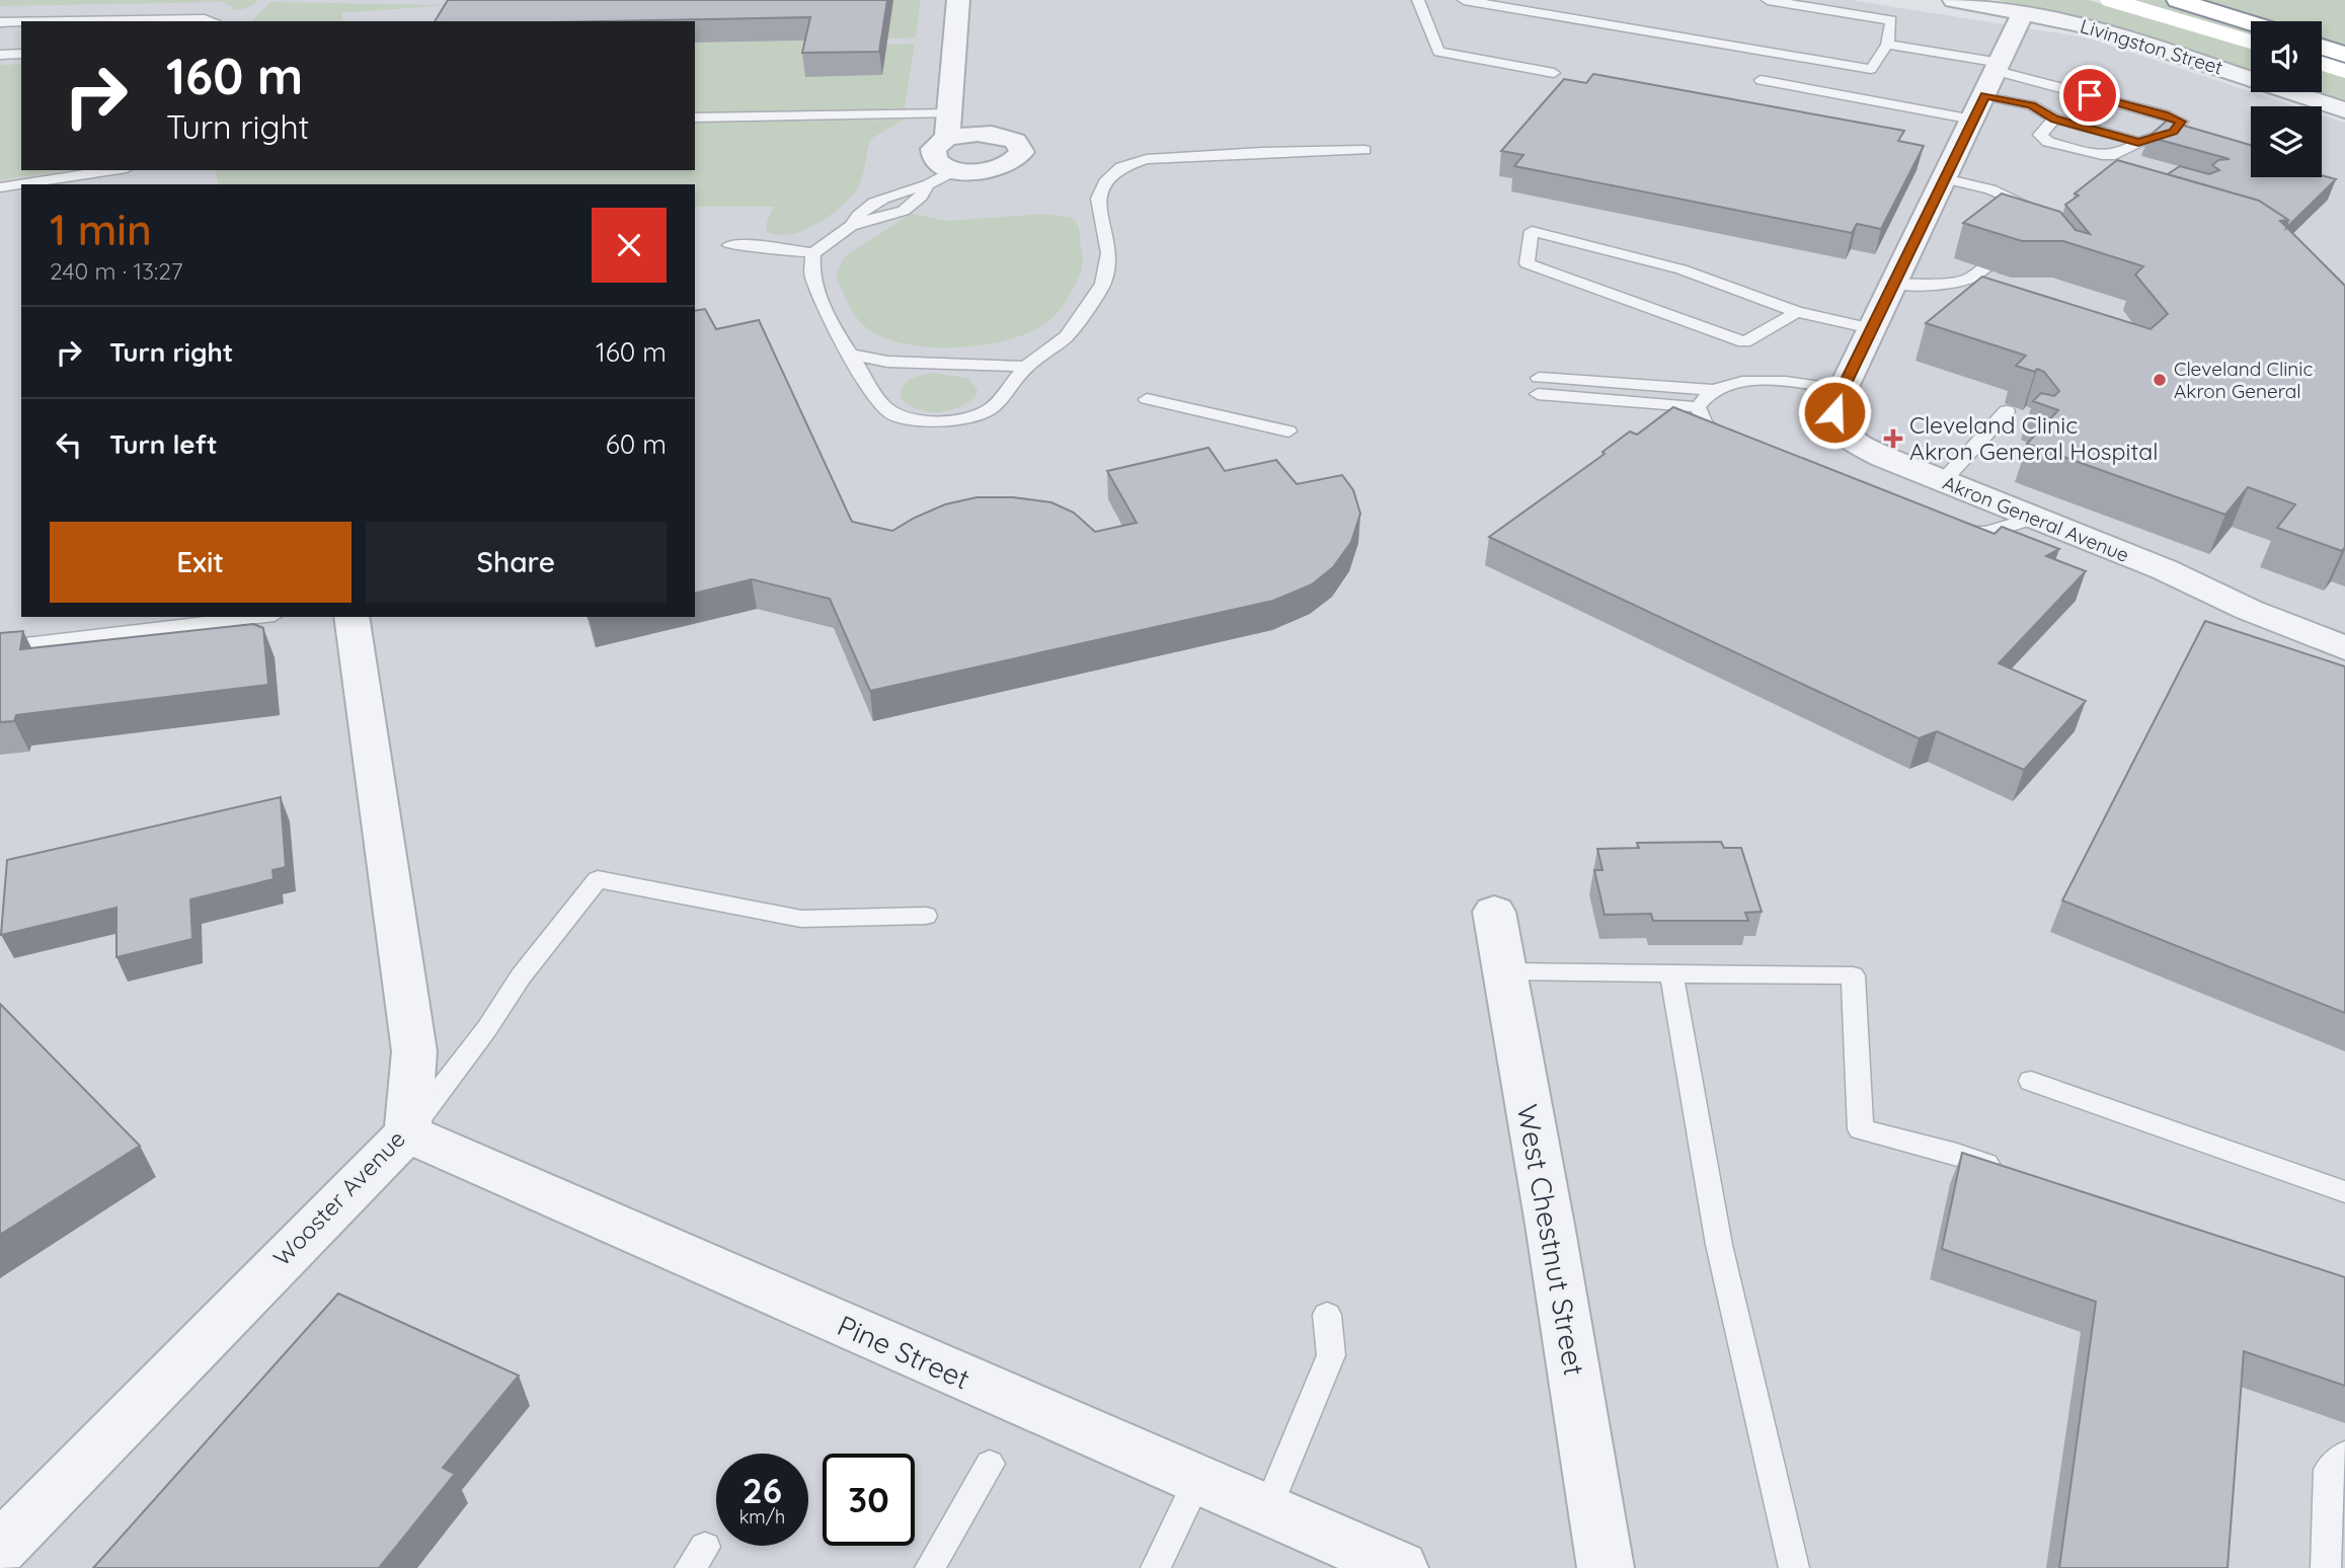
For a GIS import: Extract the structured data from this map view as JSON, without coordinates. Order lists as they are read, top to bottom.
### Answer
{
  "streets": {
    "street": [
      "Livingston Street",
      "Akron General Avenue",
      "Wooster Avenue",
      "West Chestnut Street",
      "Pine Street"
    ]
  },
  "crossings": [
    ["Livingston Street", "Akron General Avenue"],
    ["Wooster Avenue", "Pine Street"]
  ],
  "places": {
    "other": ["Cleveland Clinic Akron General"],
    "health": ["Cleveland Clinic Akron General Hospital"]
  },
  "page": {
    "turn": ["160 m", "Turn right"],
    "heading": ["1 min", "240 m · 13:27"],
    "list": [
      {
        "name": "Turn right",
        "value": "160 m"
      },
      {
        "name": "Turn left",
        "value": "60 m"
      }
    ],
    "buttons": ["Exit", "Share"],
    "speed": "26 km/h",
    "limit": "30"
  }
}
